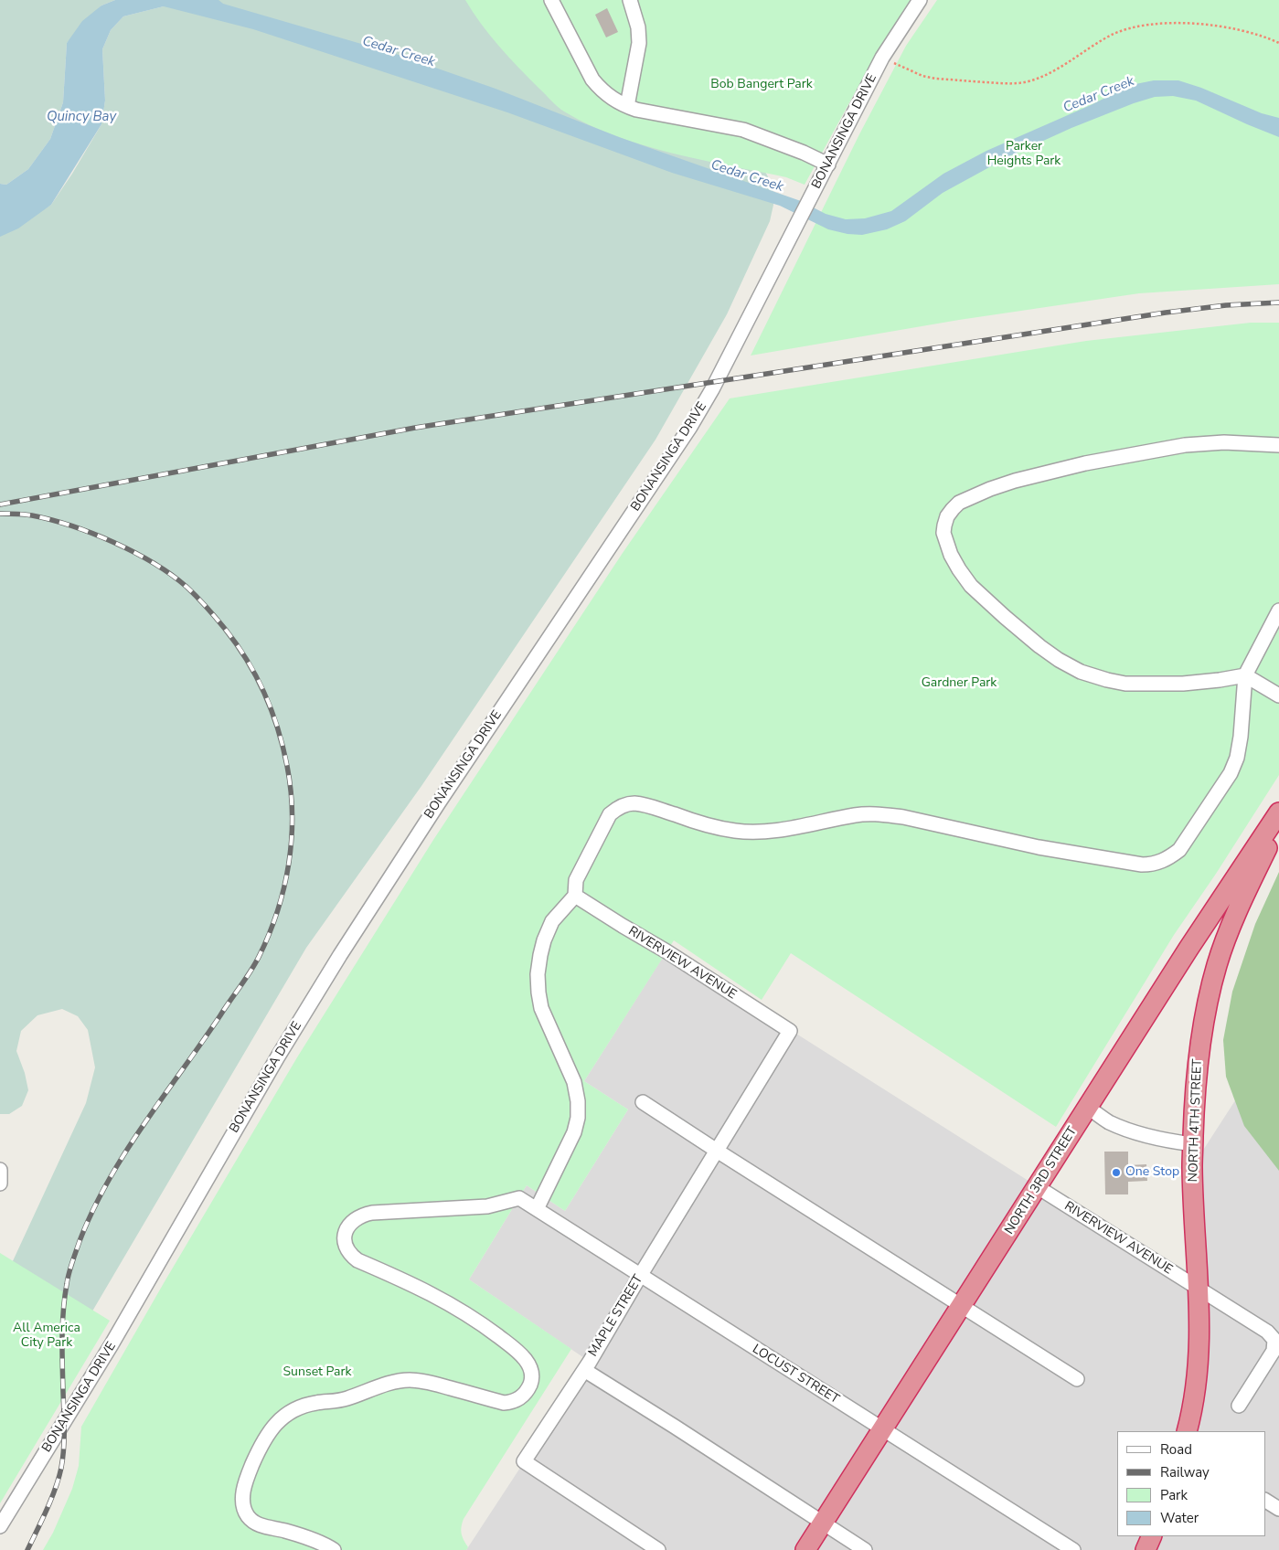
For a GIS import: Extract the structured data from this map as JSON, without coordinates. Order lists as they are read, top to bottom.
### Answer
{
  "streets": {
    "highway": ["NORTH 4TH STREET", "NORTH 3RD STREET"],
    "street": [
      "BONANSINGA DRIVE",
      "RIVERVIEW AVENUE",
      "MAPLE STREET",
      "LOCUST STREET"
    ]
  },
  "crossings": [
    ["RIVERVIEW AVENUE", "NORTH 4TH STREET"],
    ["RIVERVIEW AVENUE", "NORTH 3RD STREET"],
    ["RIVERVIEW AVENUE", "MAPLE STREET"],
    ["NORTH 3RD STREET", "LOCUST STREET"],
    ["MAPLE STREET", "LOCUST STREET"]
  ],
  "water": ["Cedar Creek", "Quincy Bay"],
  "parks": [
    "Bob Bangert Park",
    "Parker Heights Park",
    "Gardner Park",
    "All America City Park",
    "Sunset Park"
  ],
  "places": ["One Stop"],
  "legend": [
    "Road",
    "Railway",
    "Park",
    "Water"
  ]
}
